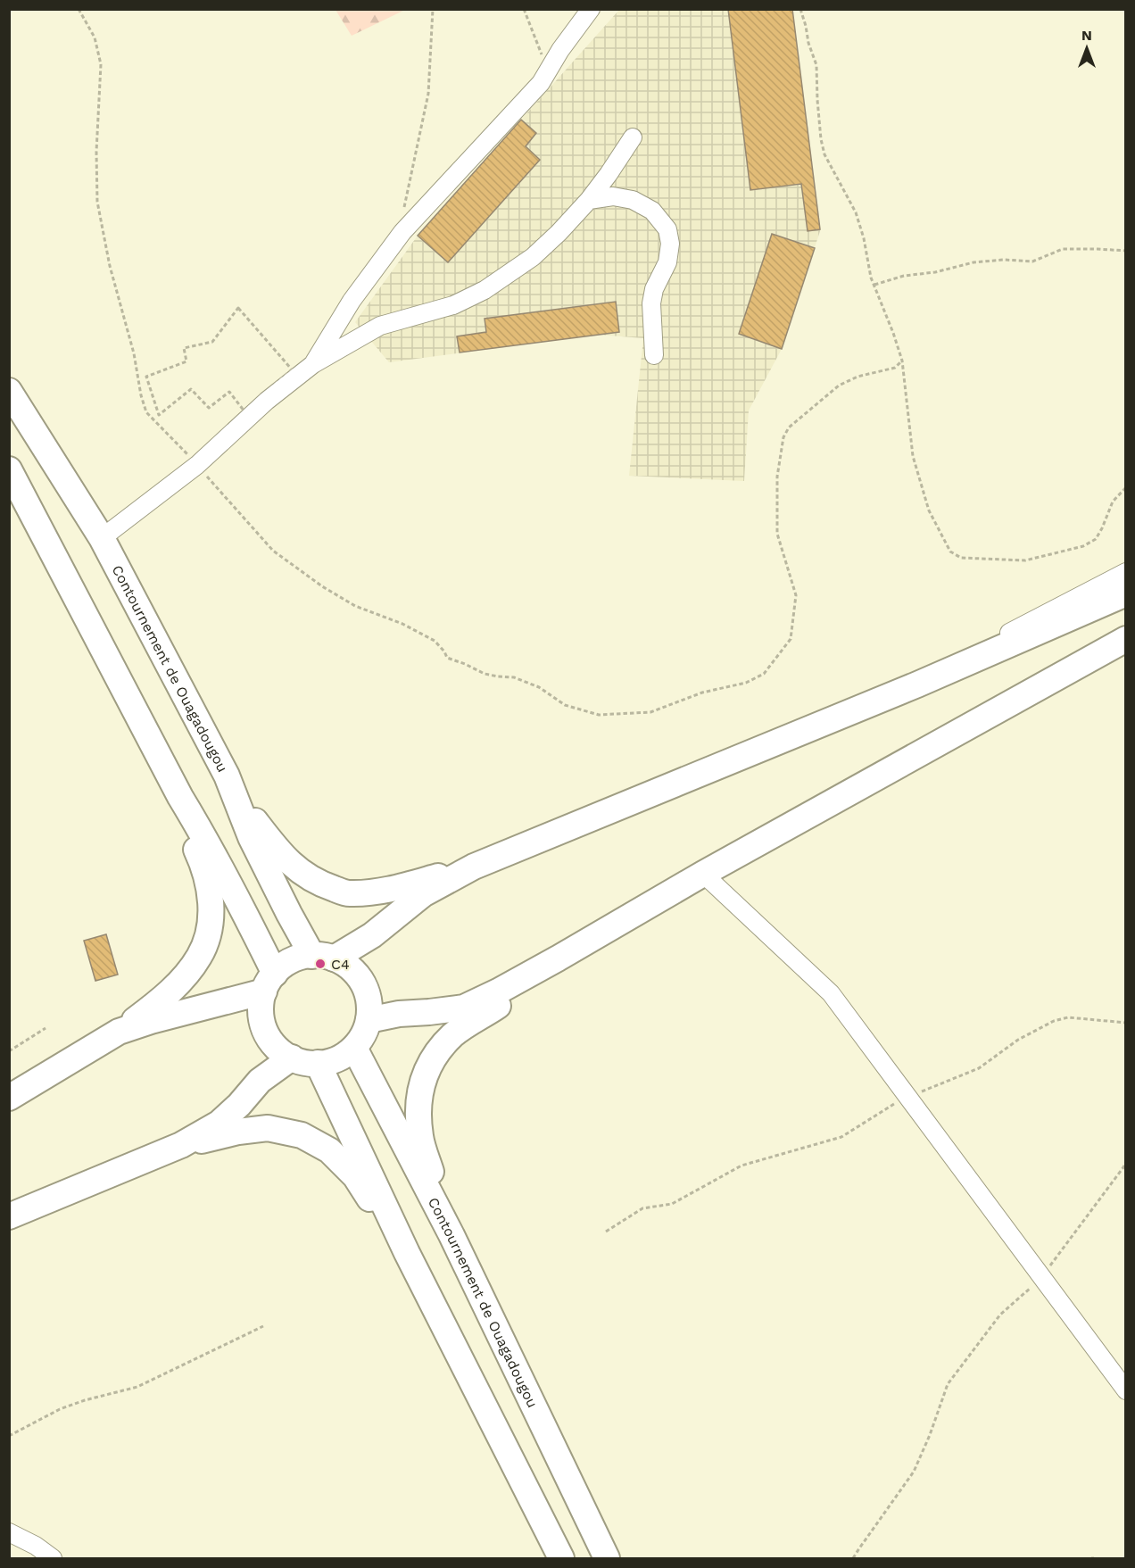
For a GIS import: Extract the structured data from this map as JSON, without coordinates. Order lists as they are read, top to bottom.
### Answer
{
  "streets": {
    "highway": ["Contournement de Ouagadougou"]
  },
  "places": ["C4"],
  "north": "top"
}
